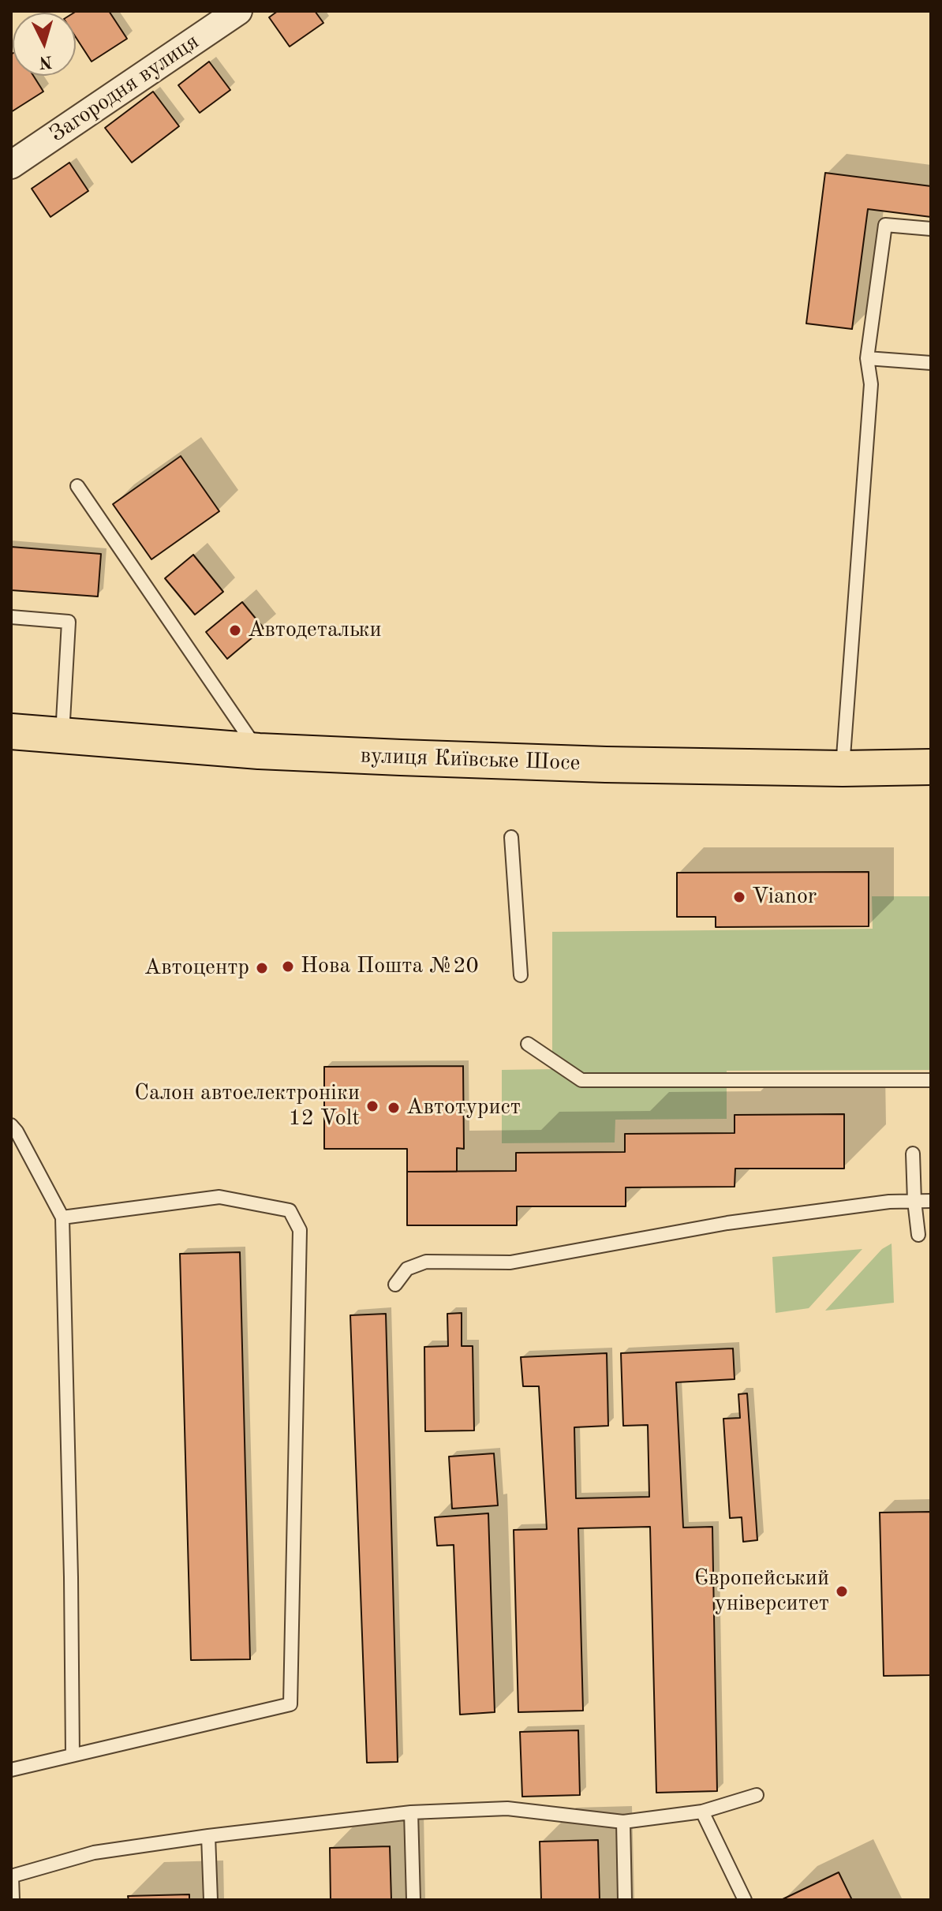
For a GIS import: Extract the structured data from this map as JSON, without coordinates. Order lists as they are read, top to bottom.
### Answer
{
  "streets": {
    "highway": ["вулиця Київське Шосе"],
    "street": ["Загородня вулиця"]
  },
  "places": [
    "Автодетальки",
    "Vianor",
    "Нова Пошта №20",
    "Автоцентр",
    "Салон автоелектроніки 12 Volt",
    "Автотурист",
    "Європейський університет"
  ],
  "north": "bottom"
}
